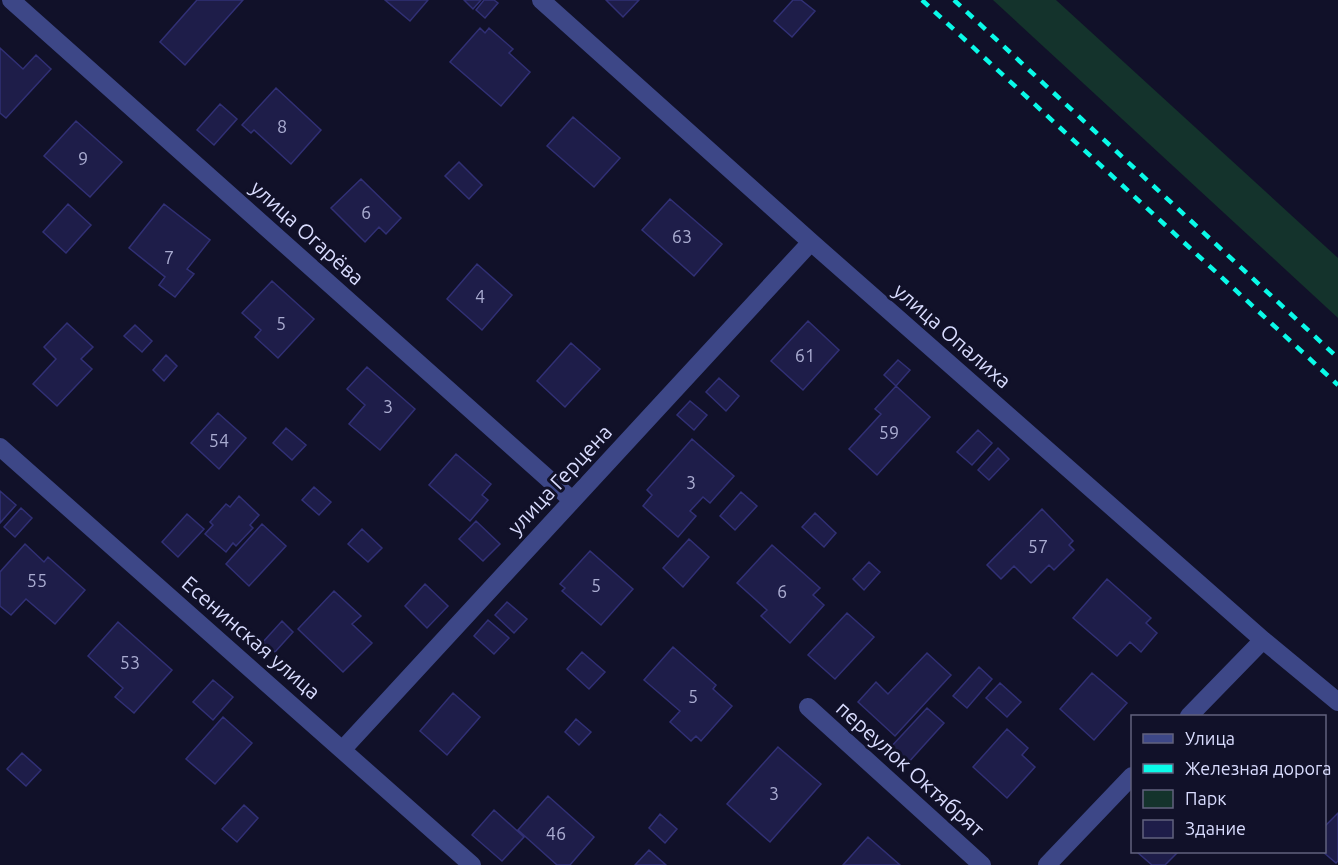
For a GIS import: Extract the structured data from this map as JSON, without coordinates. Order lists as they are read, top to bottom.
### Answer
{
  "streets": {
    "street": [
      "улица Огарёва",
      "улица Опалиха",
      "улица Герцена",
      "Есенинская улица",
      "переулок Октябрят"
    ]
  },
  "crossings": [
    ["улица Огарёва", "улица Герцена"],
    ["улица Опалиха", "улица Герцена"],
    ["улица Герцена", "Есенинская улица"]
  ],
  "house_numbers": [
    "8",
    "9",
    "6",
    "63",
    "7",
    "4",
    "5",
    "61",
    "3",
    "59",
    "54",
    "3",
    "57",
    "55",
    "5",
    "6",
    "53",
    "5",
    "3",
    "46"
  ],
  "legend": [
    "Улица",
    "Железная дорога",
    "Парк",
    "Здание"
  ]
}
